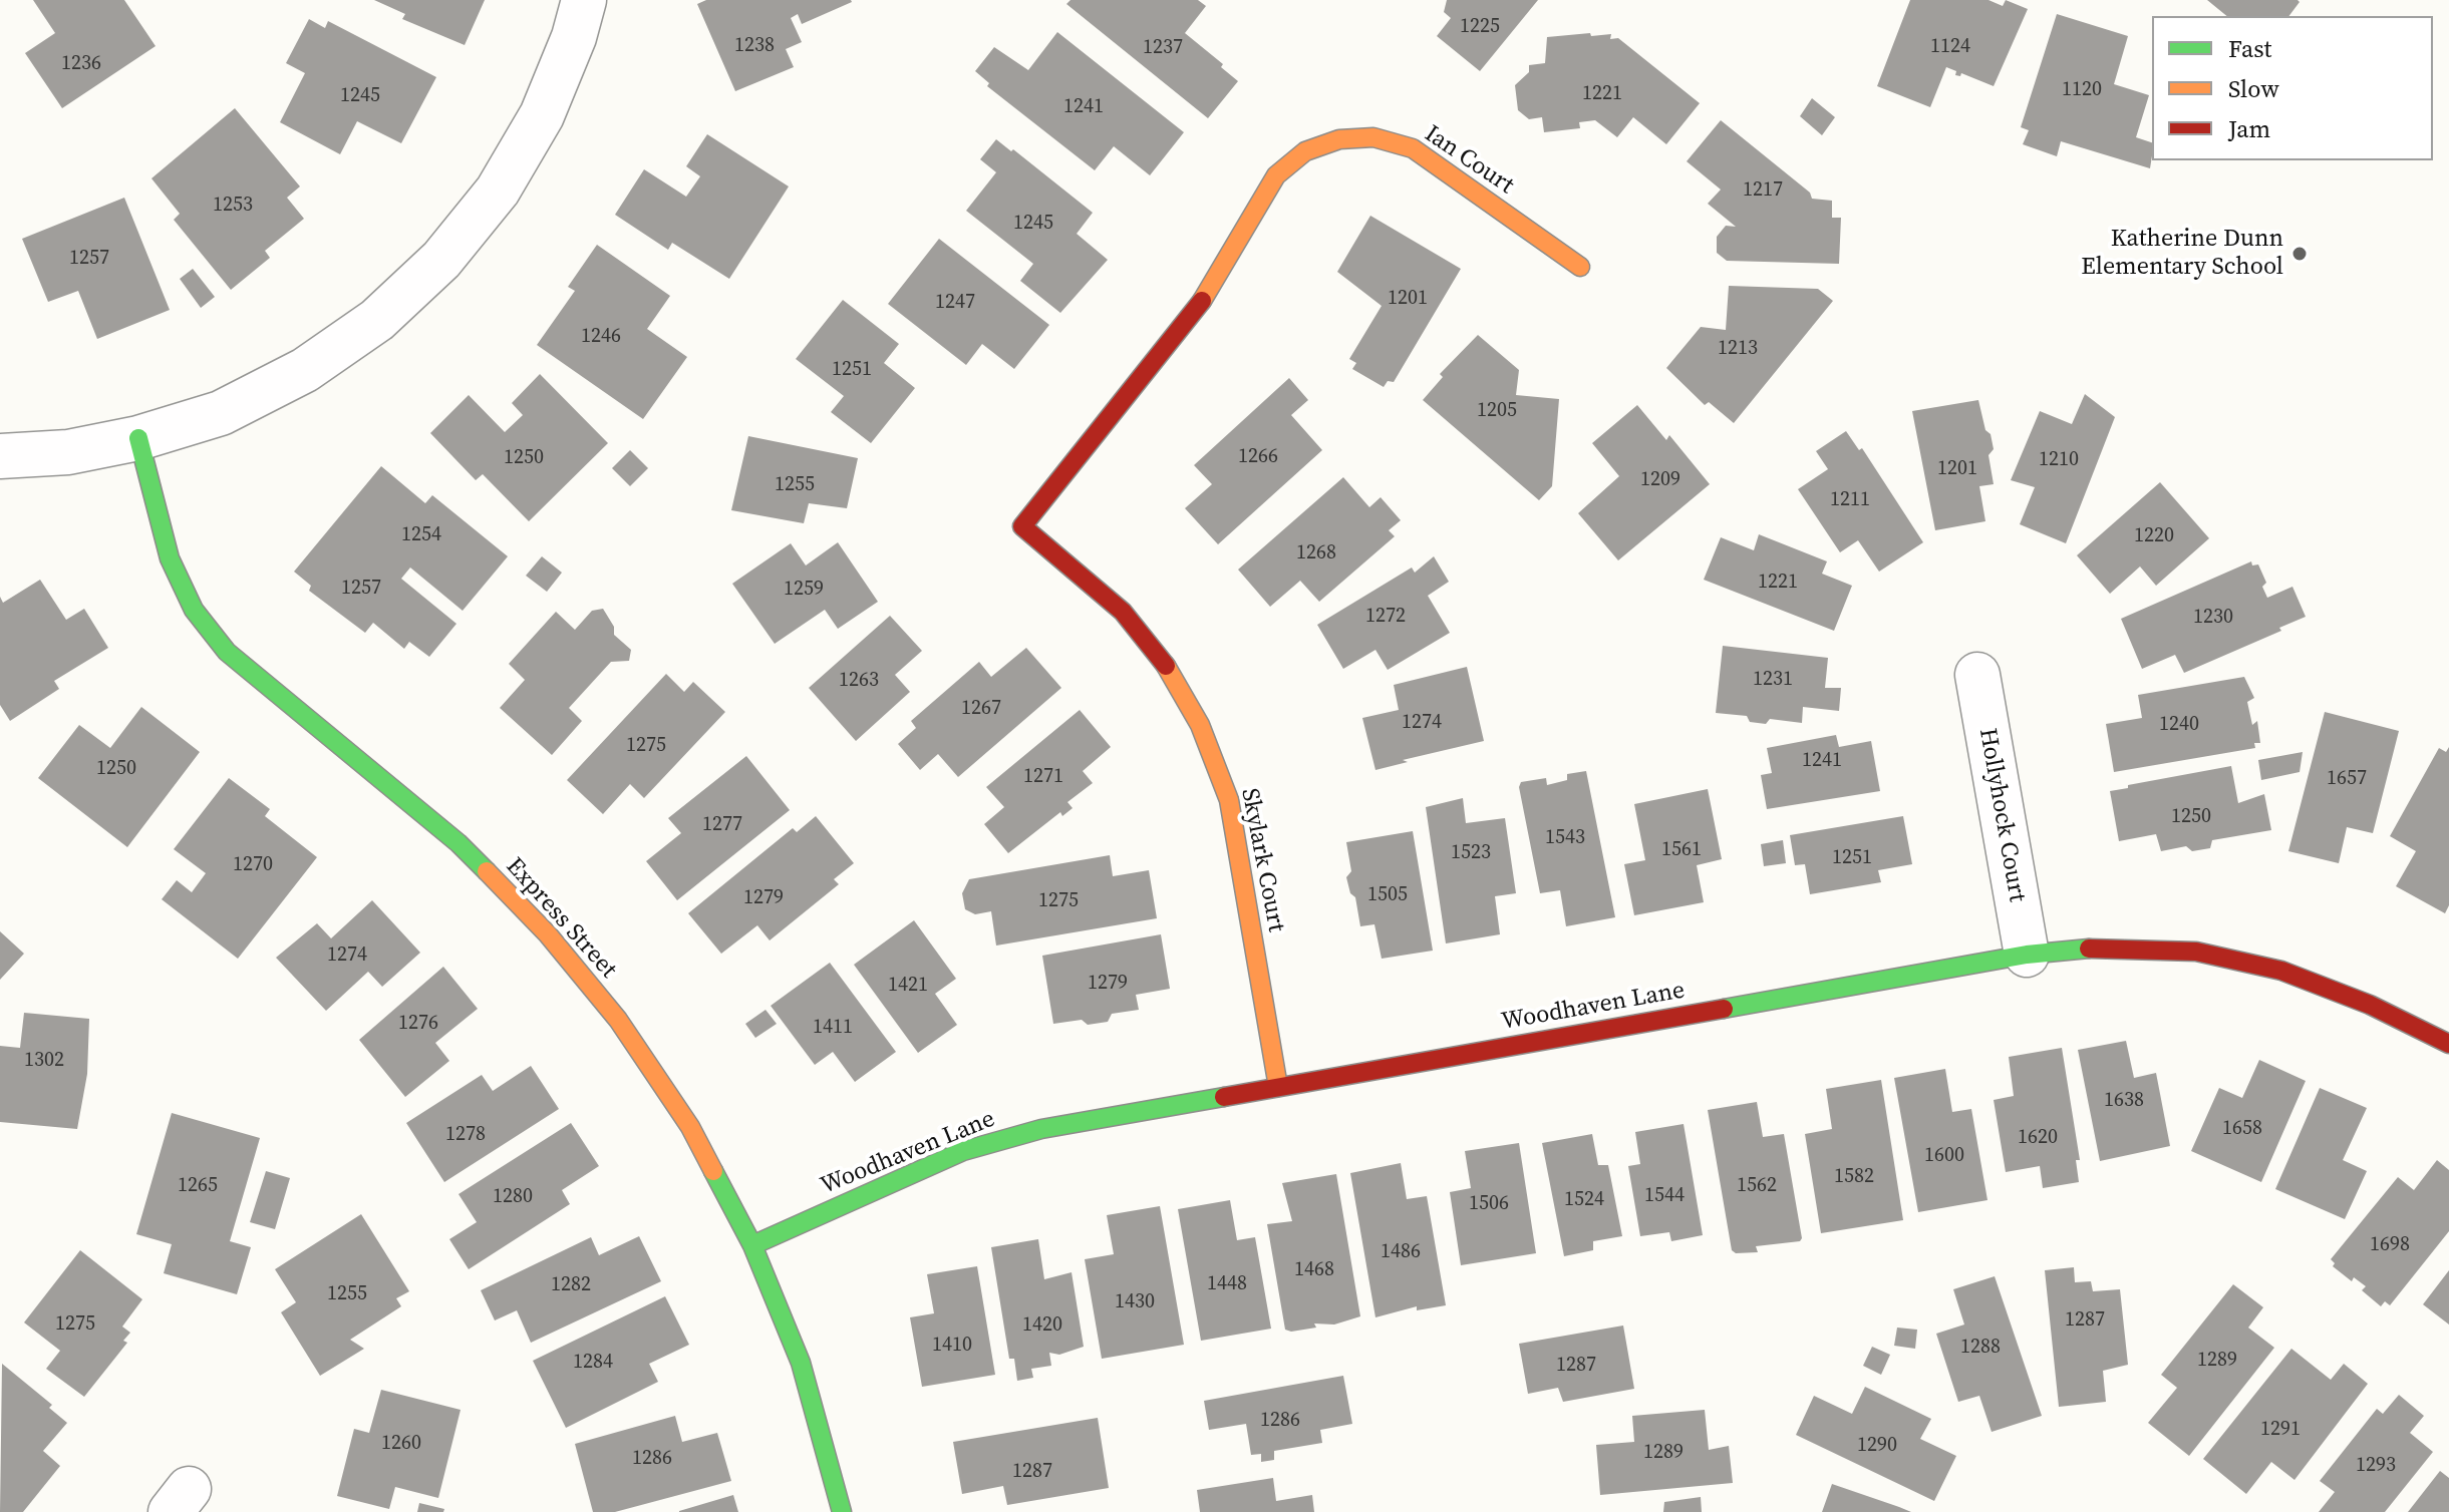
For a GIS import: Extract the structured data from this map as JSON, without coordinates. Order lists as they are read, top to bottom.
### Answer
{
  "streets": {
    "street": [
      "Ian Court",
      "Hollyhock Court",
      "Skylark Court",
      "Express Street",
      "Woodhaven Lane"
    ]
  },
  "crossings": [
    ["Ian Court", "Skylark Court"],
    ["Hollyhock Court", "Woodhaven Lane"],
    ["Skylark Court", "Woodhaven Lane"],
    ["Express Street", "Woodhaven Lane"]
  ],
  "places": ["Katherine Dunn Elementary School"],
  "house_numbers": [
    "1225",
    "1238",
    "1124",
    "1237",
    "1236",
    "1120",
    "1221",
    "1245",
    "1241",
    "1217",
    "1253",
    "1245",
    "1257",
    "1201",
    "1247",
    "1246",
    "1213",
    "1251",
    "1205",
    "1266",
    "1250",
    "1210",
    "1201",
    "1209",
    "1255",
    "1211",
    "1254",
    "1220",
    "1268",
    "1221",
    "1257",
    "1259",
    "1272",
    "1230",
    "1231",
    "1263",
    "1267",
    "1274",
    "1240",
    "1275",
    "1241",
    "1250",
    "1271",
    "1657",
    "1250",
    "1277",
    "1543",
    "1561",
    "1523",
    "1251",
    "1270",
    "1505",
    "1279",
    "1275",
    "1274",
    "1279",
    "1421",
    "1276",
    "1411",
    "1302",
    "1638",
    "1658",
    "1278",
    "1620",
    "1600",
    "1582",
    "1265",
    "1562",
    "1544",
    "1280",
    "1524",
    "1506",
    "1698",
    "1486",
    "1468",
    "1448",
    "1282",
    "1255",
    "1430",
    "1287",
    "1275",
    "1420",
    "1410",
    "1288",
    "1289",
    "1284",
    "1287",
    "1286",
    "1291",
    "1260",
    "1290",
    "1289",
    "1286",
    "1293",
    "1287"
  ],
  "legend": ["Fast", "Slow", "Jam"]
}
